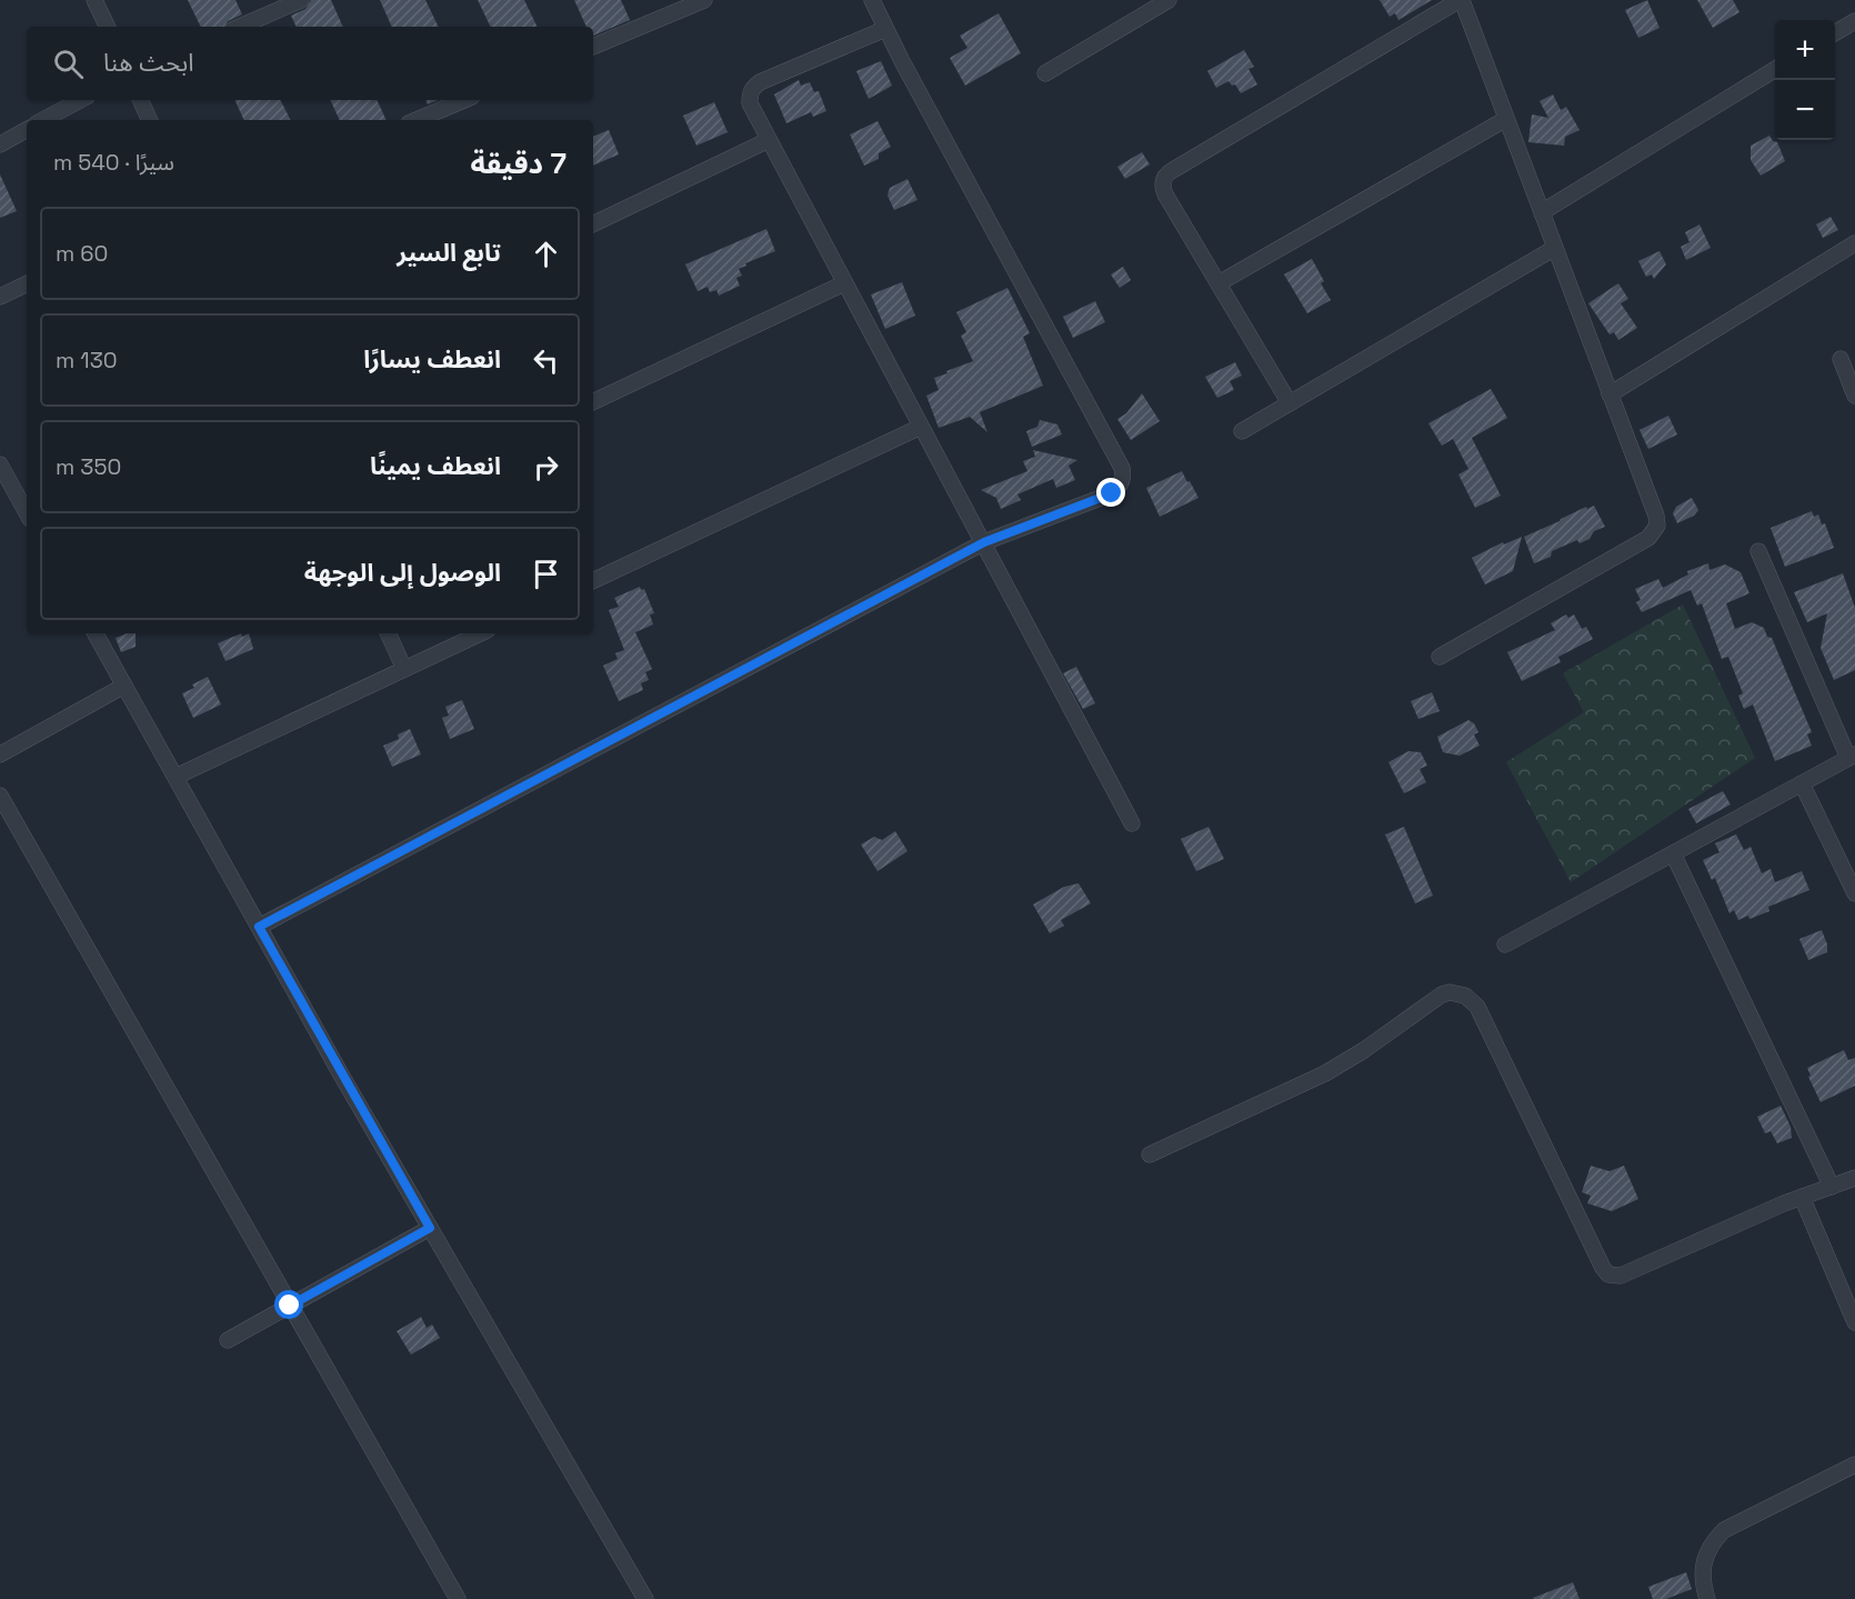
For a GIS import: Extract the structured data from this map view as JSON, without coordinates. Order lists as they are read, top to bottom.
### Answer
{
  "page": {
    "map_buttons": ["+", "−"],
    "search": "ابحث هنا",
    "heading": ["7 دقيقة", "سيرًا · 540 m"],
    "list": [
      ["تابع السير", "60 m"],
      ["انعطف يسارًا", "130 m"],
      ["انعطف يمينًا", "350 m"],
      "الوصول إلى الوجهة"
    ]
  }
}
